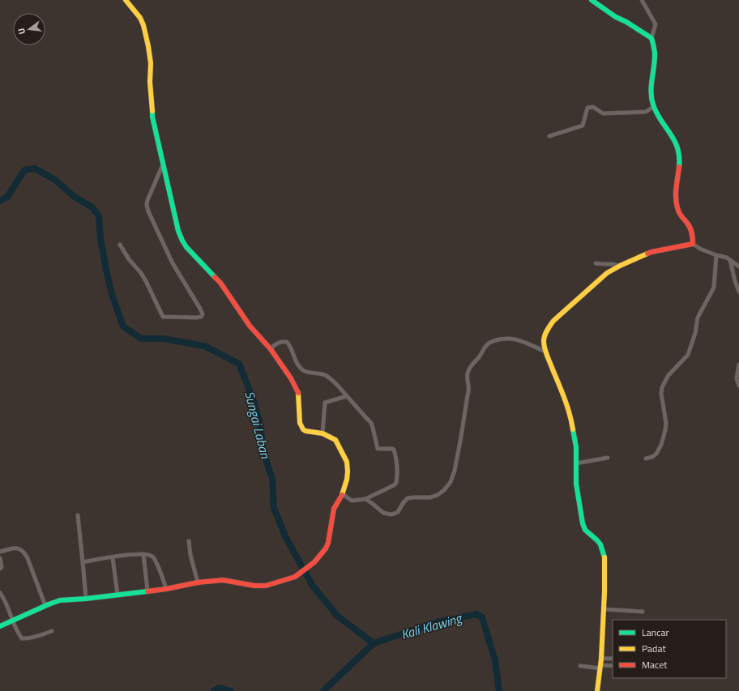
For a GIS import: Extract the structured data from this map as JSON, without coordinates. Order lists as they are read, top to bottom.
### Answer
{
  "water": ["Sungai Laban", "Kali Klawing"],
  "legend": ["Lancar", "Padat", "Macet"],
  "north": "left"
}
